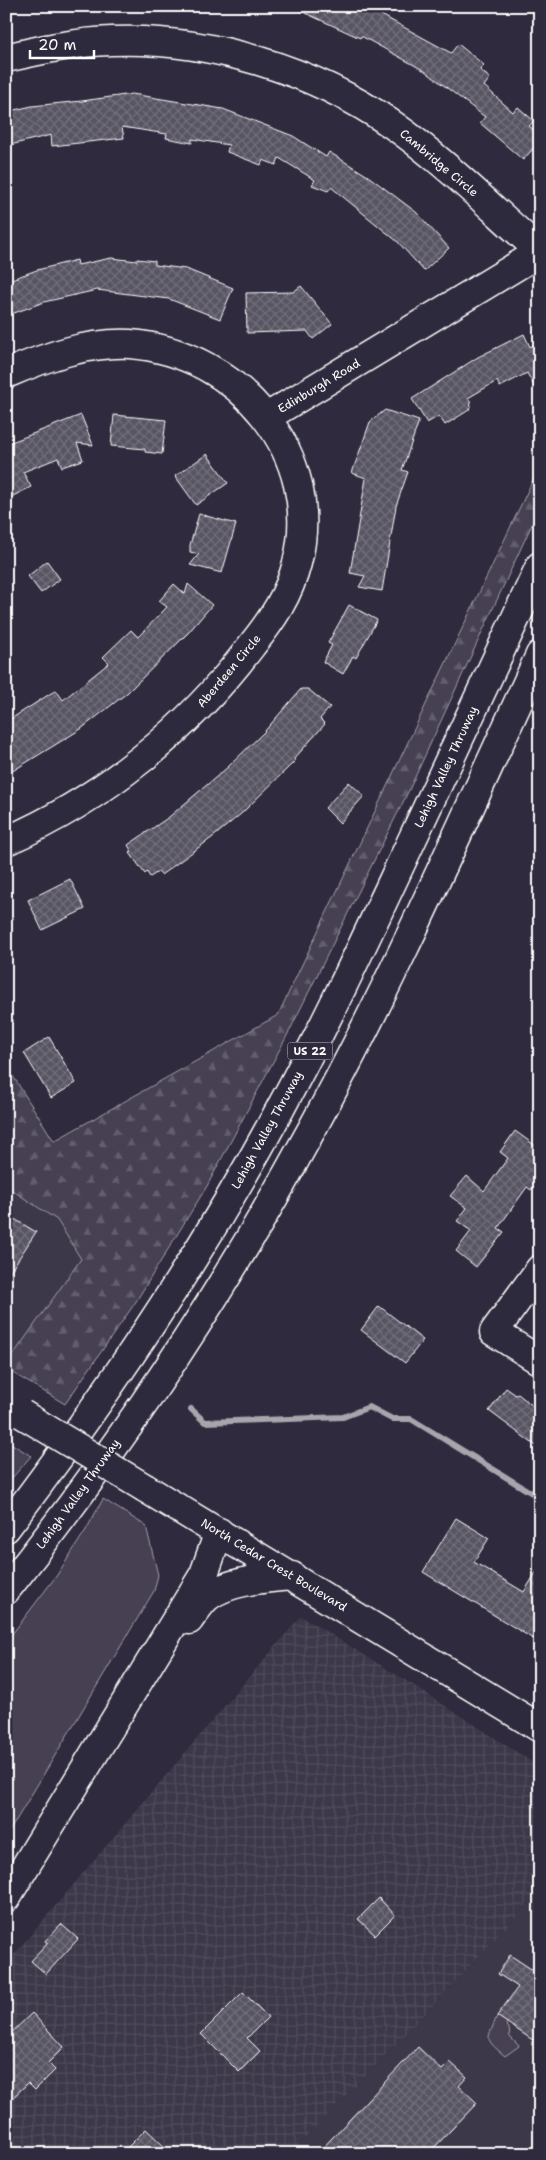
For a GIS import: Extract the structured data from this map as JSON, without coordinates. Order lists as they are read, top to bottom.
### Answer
{
  "streets": {
    "main road": [
      "Cambridge Circle",
      "Edinburgh Road",
      "Aberdeen Circle",
      "Lehigh Valley Thruway",
      "US 22",
      "North Cedar Crest Boulevard"
    ]
  },
  "crossings": [
    ["Cambridge Circle", "Edinburgh Road"],
    ["Edinburgh Road", "Aberdeen Circle"]
  ],
  "scale_bar": "20 m"
}
